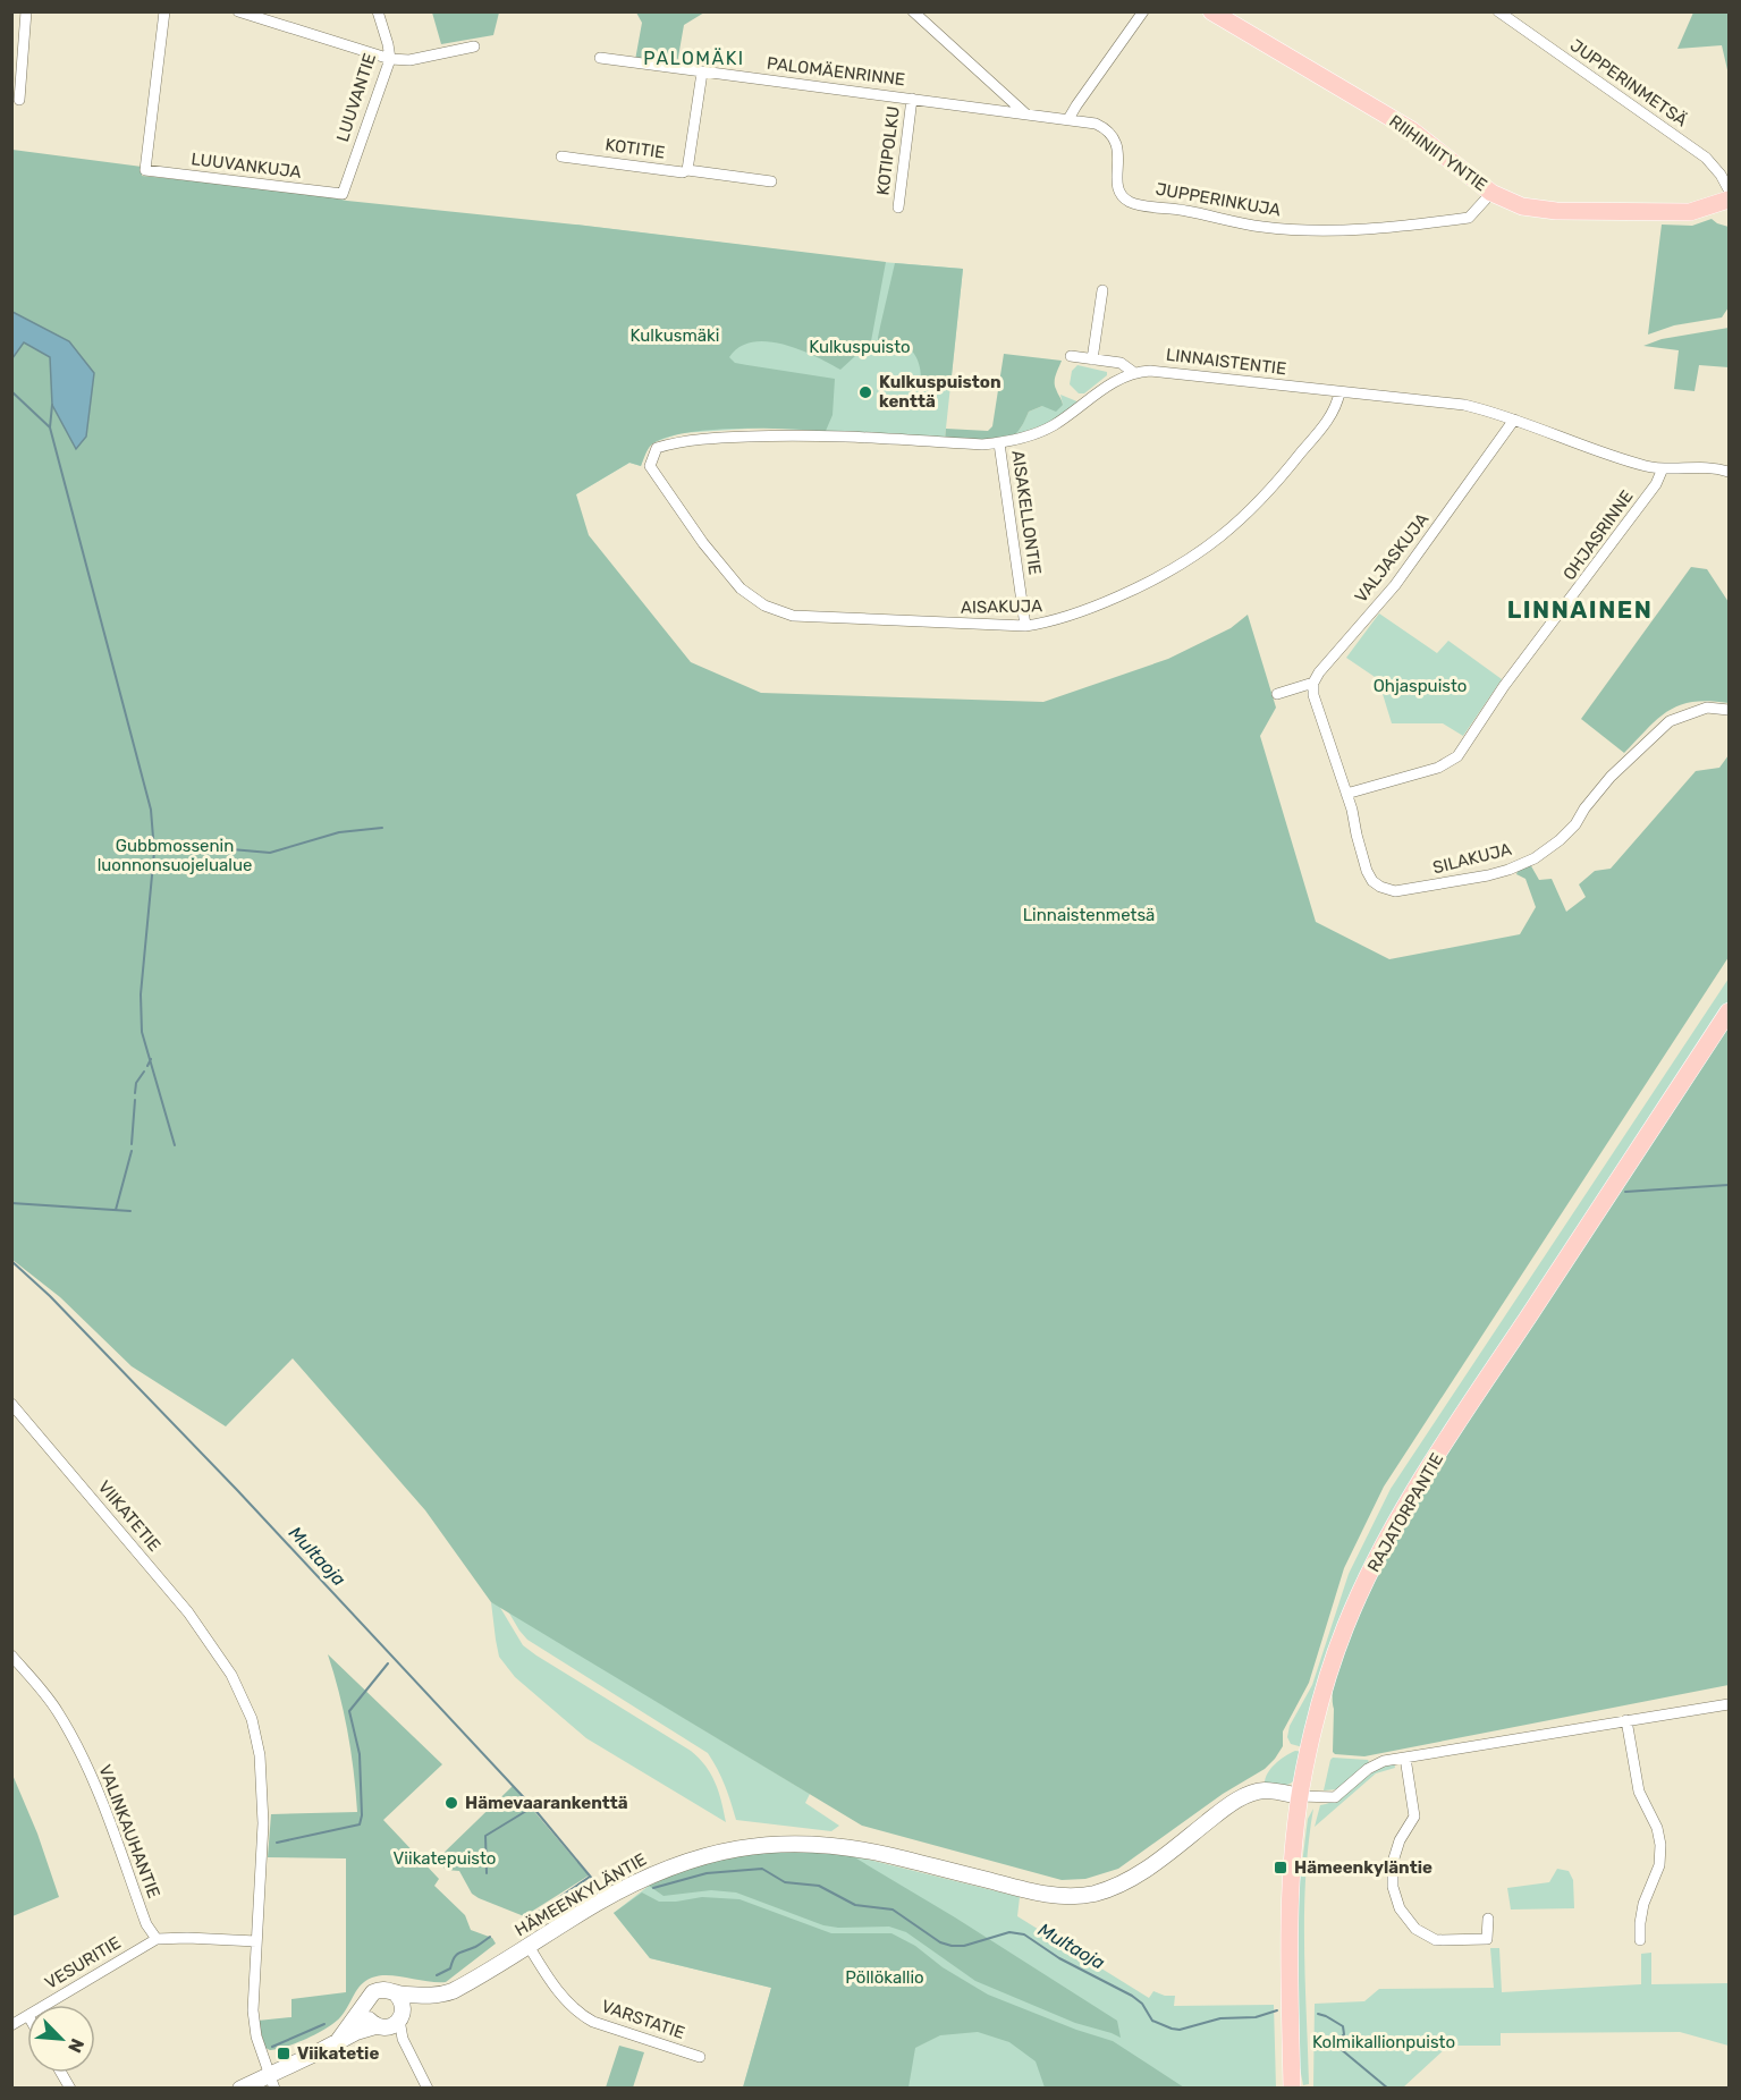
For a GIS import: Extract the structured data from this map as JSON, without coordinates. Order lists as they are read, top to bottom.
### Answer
{
  "streets": {
    "main road": ["RIIHINIITYNTIE", "RAJATORPANTIE"],
    "street": [
      "PALOMÄENRINNE",
      "JUPPERINMETSÄ",
      "LUUVANTIE",
      "KOTITIE",
      "KOTIPOLKU",
      "LUUVANKUJA",
      "JUPPERINKUJA",
      "LINNAISTENTIE",
      "AISAKELLONTIE",
      "OHJASRINNE",
      "VALJASKUJA",
      "AISAKUJA",
      "SILAKUJA",
      "VIIKATETIE",
      "VALINKAUHANTIE",
      "HÄMEENKYLÄNTIE",
      "VESURITIE",
      "VARSTATIE"
    ]
  },
  "crossings": [
    ["PALOMÄENRINNE", "KOTITIE"],
    ["PALOMÄENRINNE", "KOTIPOLKU"],
    ["PALOMÄENRINNE", "JUPPERINKUJA"],
    ["LUUVANTIE", "LUUVANKUJA"],
    ["RIIHINIITYNTIE", "JUPPERINKUJA"],
    ["LINNAISTENTIE", "AISAKELLONTIE"],
    ["LINNAISTENTIE", "OHJASRINNE"],
    ["LINNAISTENTIE", "VALJASKUJA"],
    ["LINNAISTENTIE", "AISAKUJA"],
    ["AISAKELLONTIE", "AISAKUJA"],
    ["OHJASRINNE", "SILAKUJA"],
    ["VALJASKUJA", "SILAKUJA"],
    ["RAJATORPANTIE", "HÄMEENKYLÄNTIE"],
    ["VIIKATETIE", "HÄMEENKYLÄNTIE"],
    ["VALINKAUHANTIE", "VESURITIE"],
    ["HÄMEENKYLÄNTIE", "VARSTATIE"]
  ],
  "districts": ["PALOMÄKI", "LINNAINEN"],
  "water": ["Multaoja"],
  "parks": [
    "Kulkusmäki",
    "Kulkuspuisto",
    "Ohjaspuisto",
    "Gubbmossenin luonnonsuojelualue",
    "Linnaistenmetsä",
    "Viikatepuisto",
    "Pöllökallio",
    "Kolmikallionpuisto"
  ],
  "places": {
    "other": ["Kulkuspuiston kenttä", "Hämevaarankenttä"],
    "transit": ["Hämeenkyläntie", "Viikatetie"]
  },
  "north": "bottom right"
}
